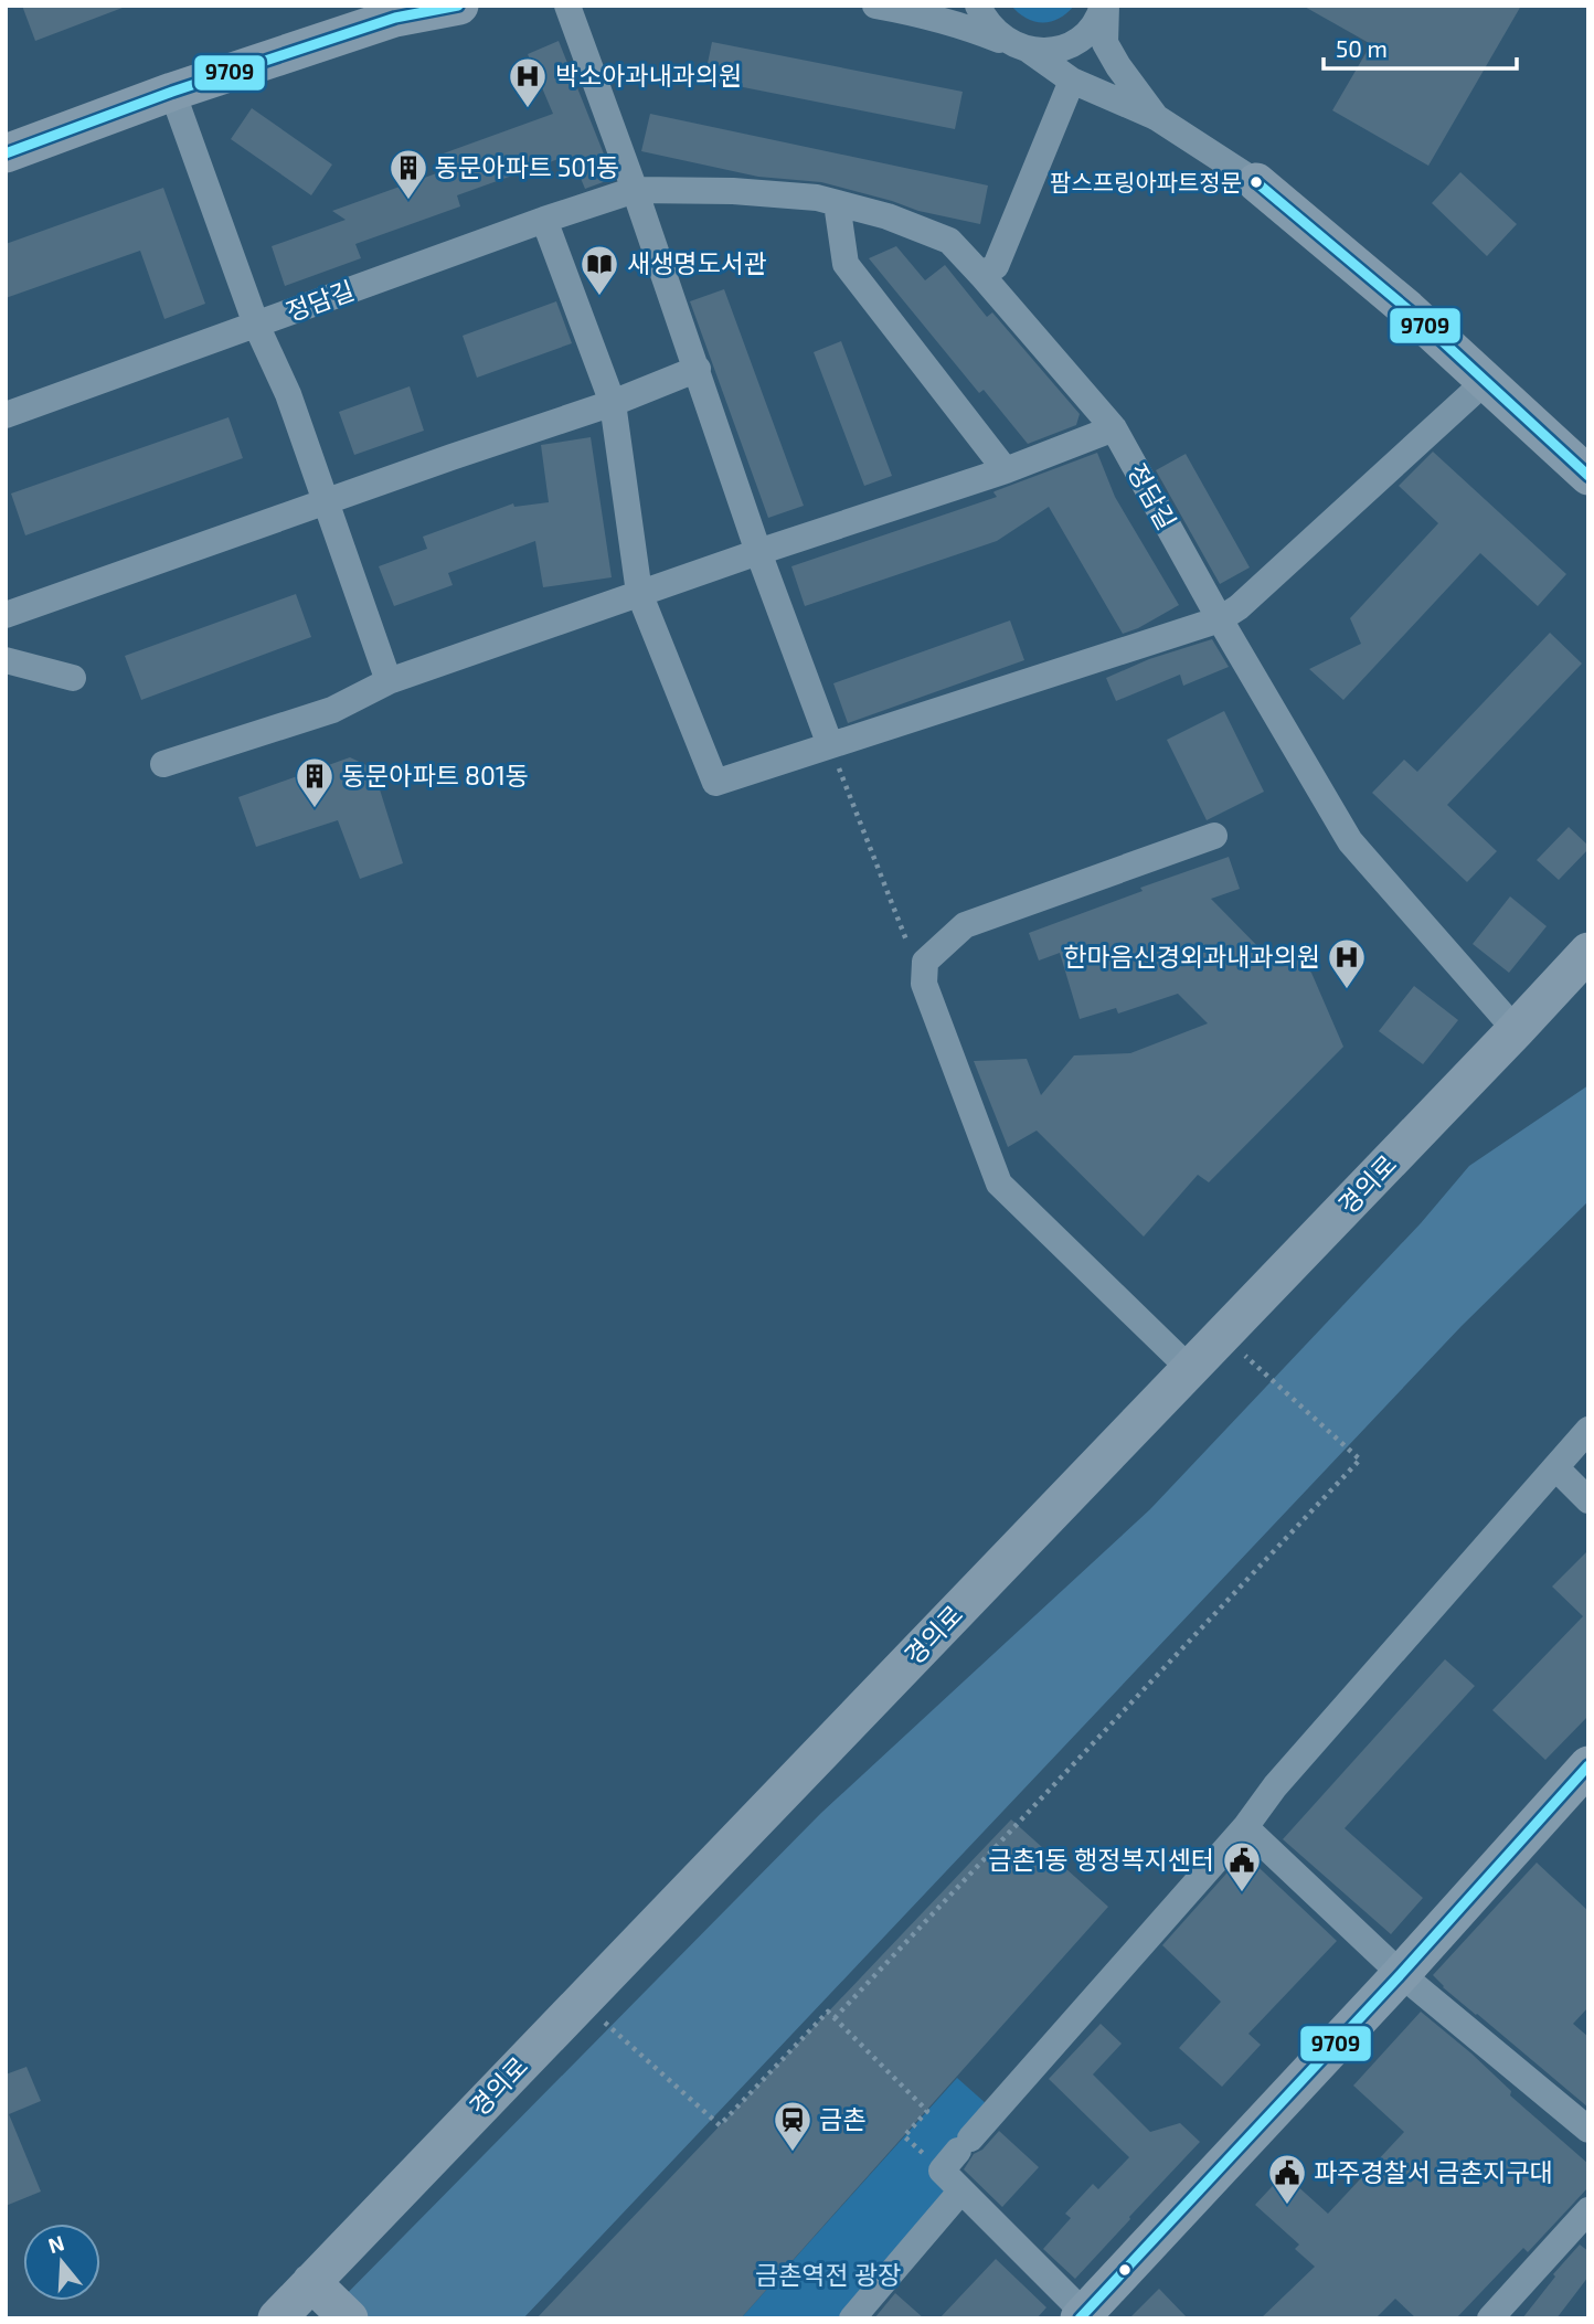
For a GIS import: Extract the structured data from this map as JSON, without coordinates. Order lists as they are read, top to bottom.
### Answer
{
  "streets": {
    "street": ["정담길", "경의로"]
  },
  "crossings": [
    ["정담길", "경의로"]
  ],
  "parks": ["금촌역전 광장"],
  "places": {
    "hospital": ["박소아과내과의원", "한마음신경외과내과의원"],
    "other": ["팜스프링아파트정문"],
    "building": ["동문아파트 501동", "동문아파트 801동"],
    "library": ["새생명도서관"],
    "public building": ["금촌1동 행정복지센터", "파주경찰서 금촌지구대"],
    "station": ["금촌"]
  },
  "lines": ["transit line 9709"],
  "scale_bar": "50 m",
  "north": "top"
}
